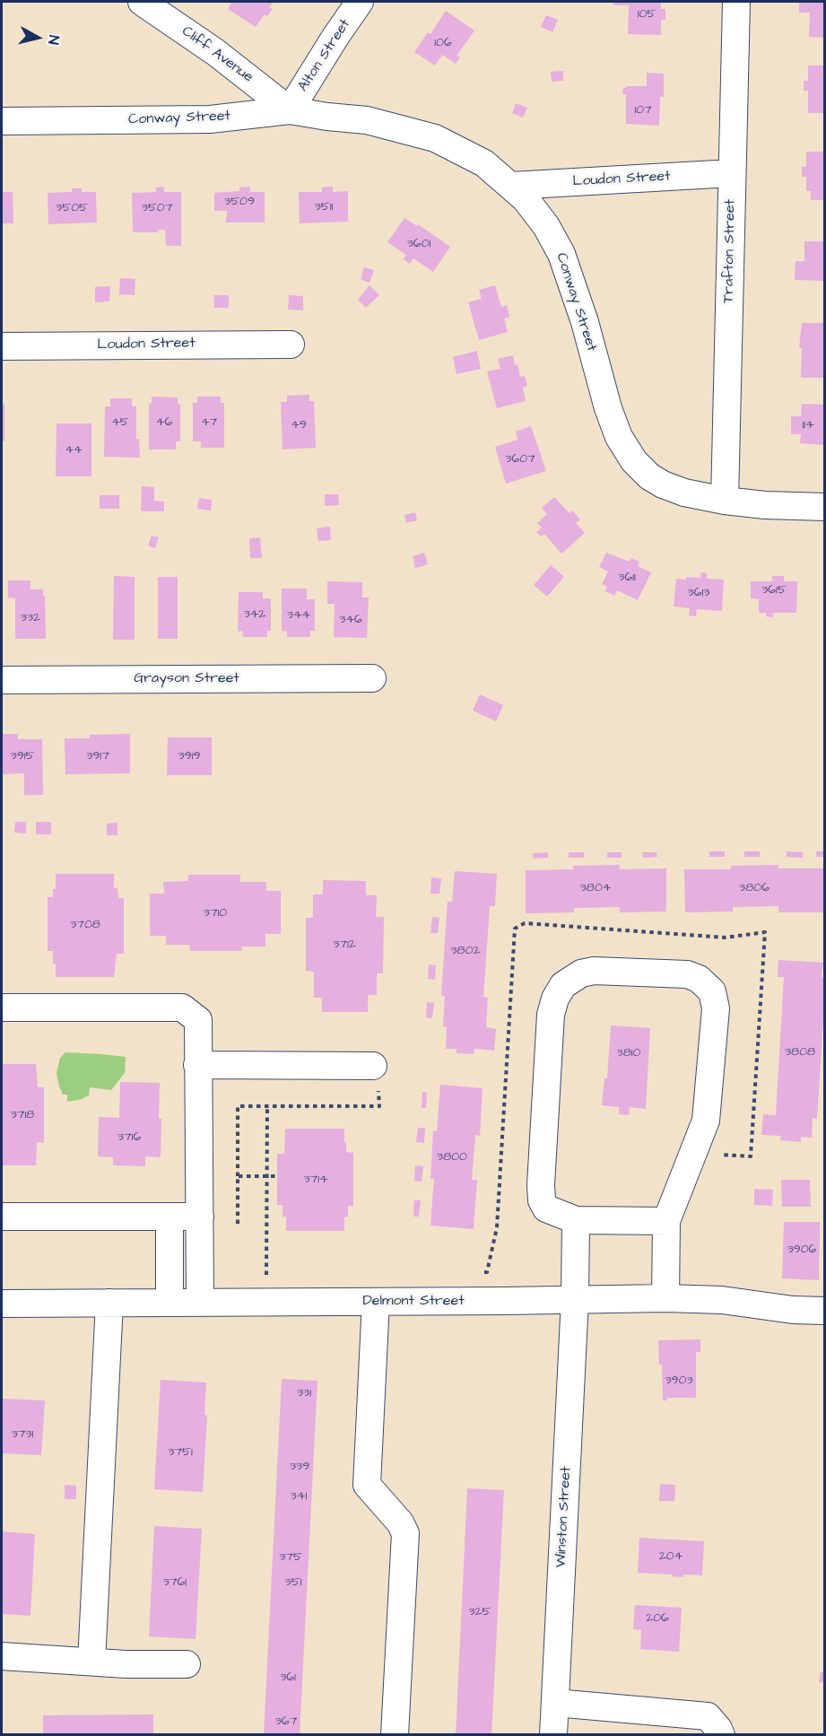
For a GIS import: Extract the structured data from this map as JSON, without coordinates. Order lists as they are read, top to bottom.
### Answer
{
  "streets": {
    "street": [
      "Cliff Avenue",
      "Alton Street",
      "Conway Street",
      "Loudon Street",
      "Trafton Street",
      "Grayson Street",
      "Delmont Street",
      "Winston Street"
    ]
  },
  "crossings": [
    ["Cliff Avenue", "Alton Street"],
    ["Cliff Avenue", "Conway Street"],
    ["Alton Street", "Conway Street"],
    ["Conway Street", "Loudon Street"],
    ["Conway Street", "Trafton Street"],
    ["Loudon Street", "Trafton Street"],
    ["Delmont Street", "Winston Street"]
  ],
  "house_numbers": [
    "105",
    "106",
    "107",
    "3509",
    "3511",
    "3505",
    "3507",
    "3601",
    "45",
    "46",
    "47",
    "49",
    "114",
    "44",
    "3607",
    "3611",
    "3615",
    "3613",
    "342",
    "344",
    "332",
    "346",
    "3915",
    "3917",
    "3919",
    "3804",
    "3806",
    "3710",
    "3708",
    "3712",
    "3802",
    "3808",
    "3810",
    "3718",
    "3716",
    "3800",
    "3714",
    "3906",
    "3903",
    "331",
    "3731",
    "3751",
    "339",
    "341",
    "204",
    "375",
    "3761",
    "351",
    "325",
    "206",
    "361",
    "367"
  ],
  "north": "right"
}
